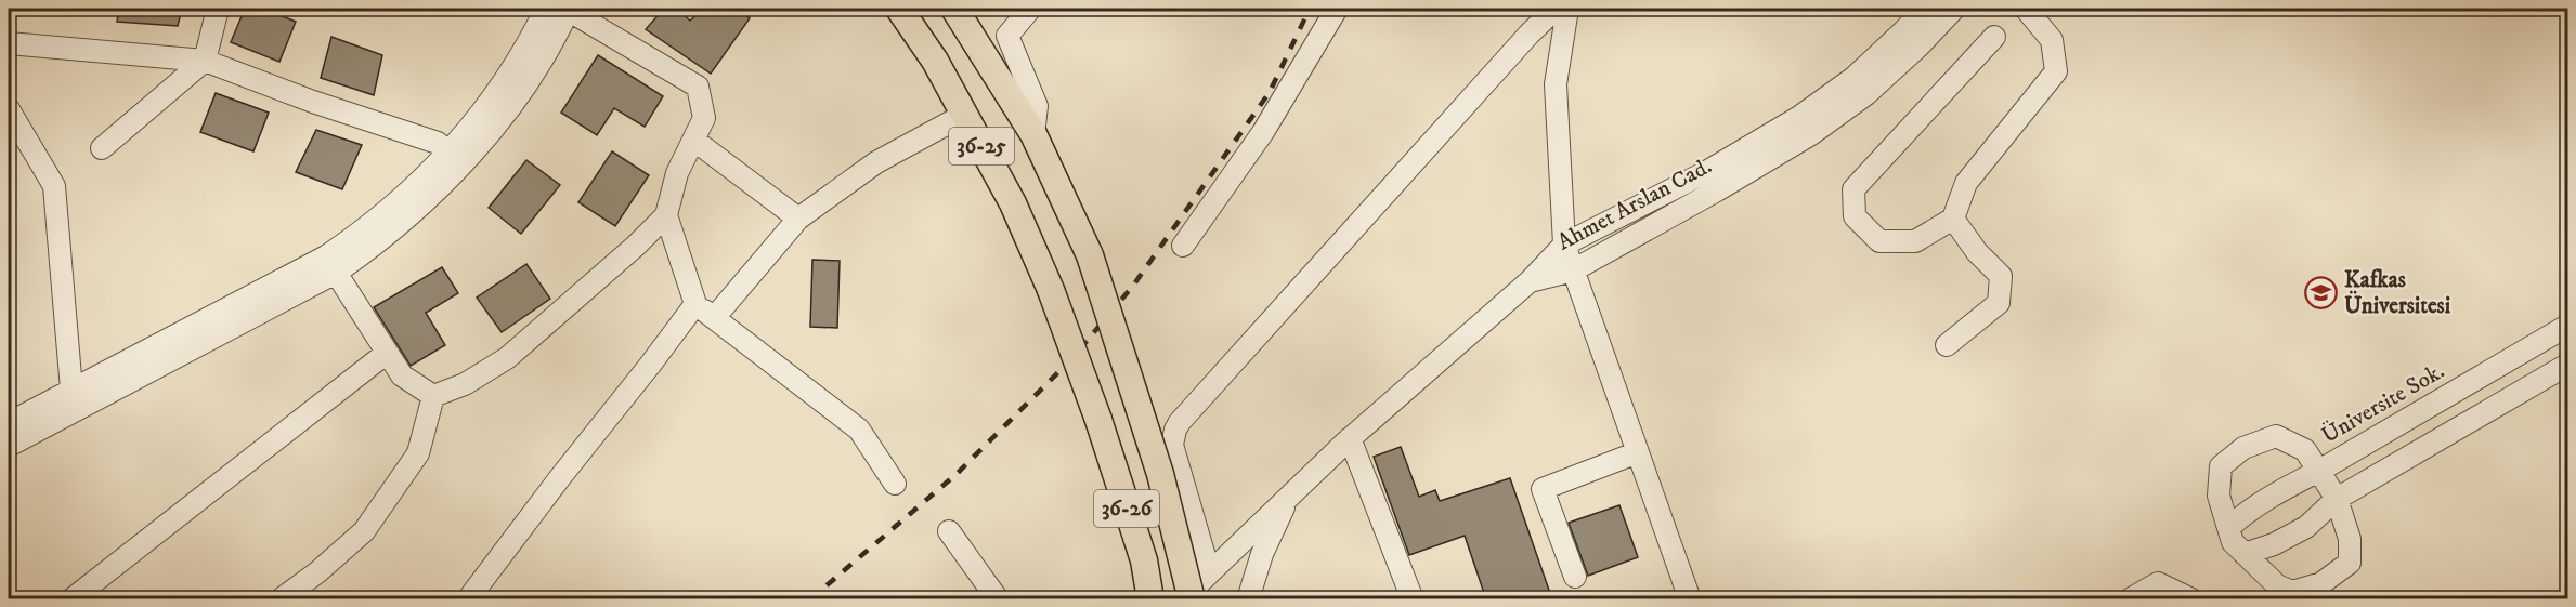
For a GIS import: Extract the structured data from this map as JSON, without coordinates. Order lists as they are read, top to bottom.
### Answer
{
  "streets": {
    "main road": ["36-25", "36-26"],
    "street": ["Ahmet Arslan Cad.", "Üniversite Sok."]
  },
  "crossings": [
    ["36-25", "36-26"]
  ],
  "places": {
    "school or university": ["Kafkas Üniversitesi"]
  }
}
